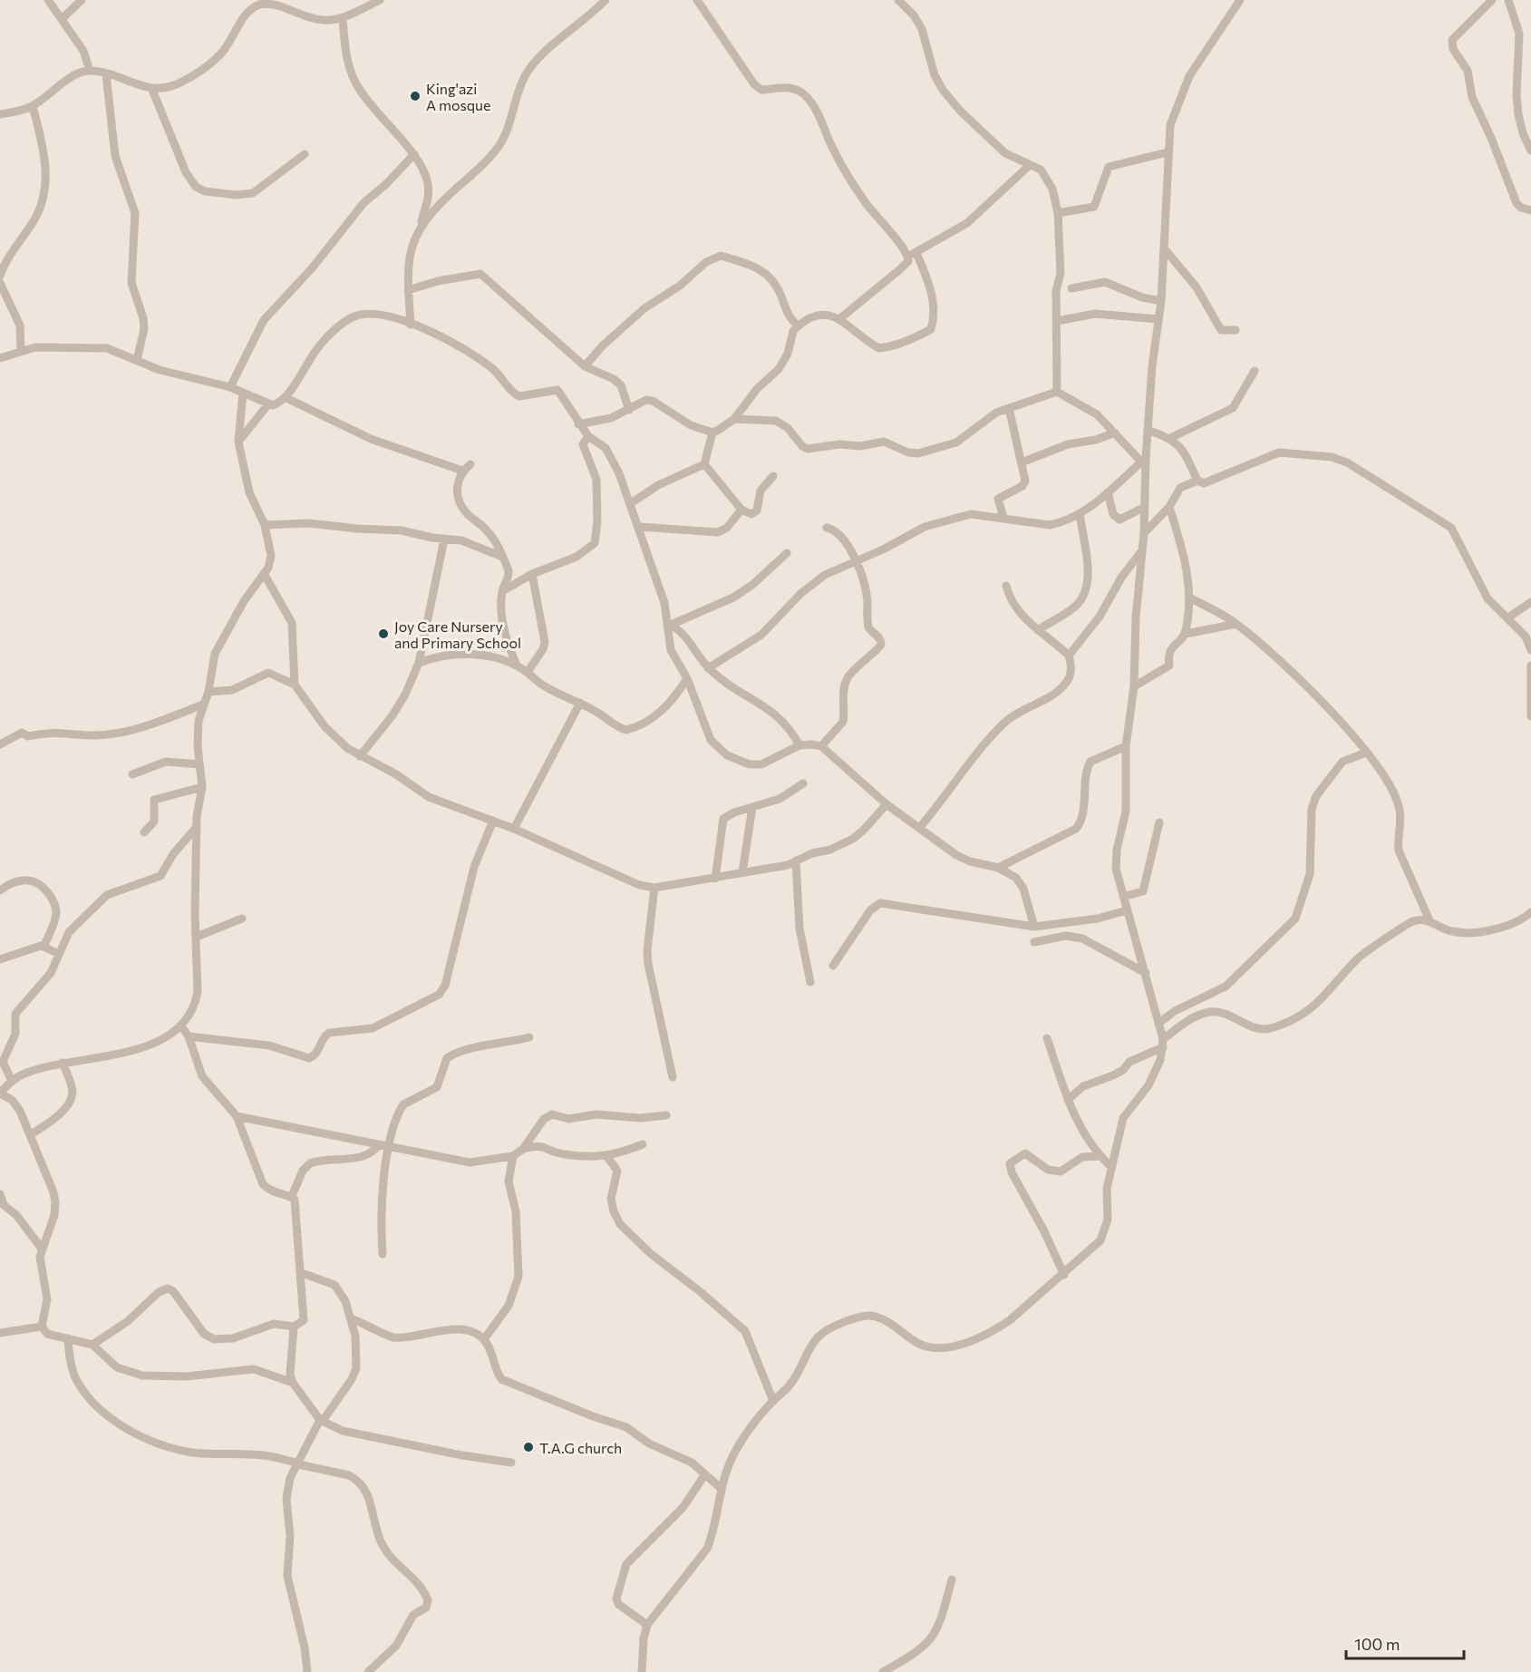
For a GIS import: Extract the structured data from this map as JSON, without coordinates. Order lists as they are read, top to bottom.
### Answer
{
  "places": ["King'azi A mosque", "Joy Care Nursery and Primary School", "T.A.G church"],
  "scale_bar": "100 m"
}
